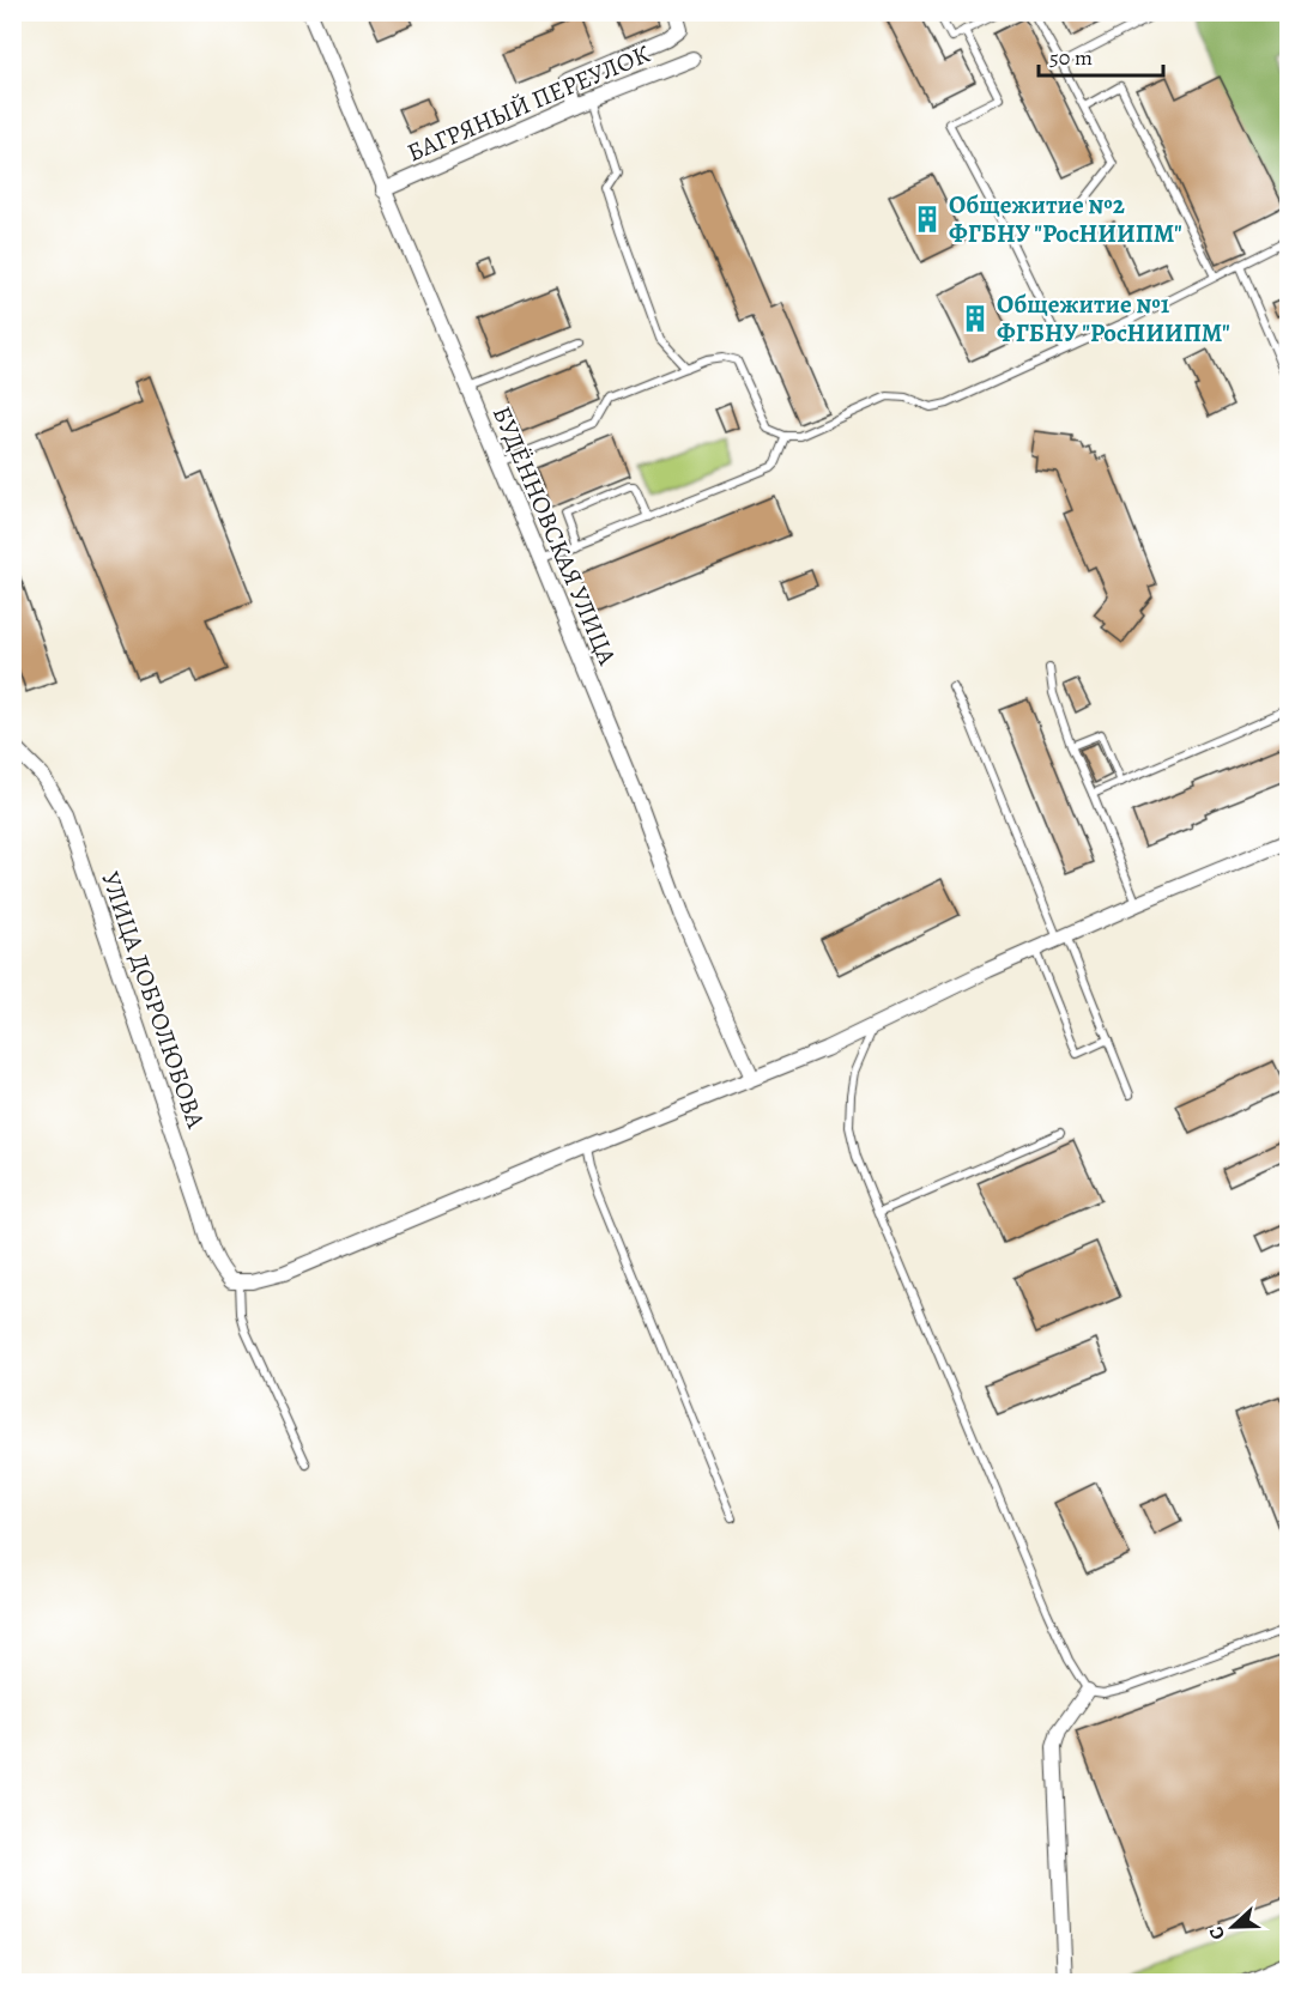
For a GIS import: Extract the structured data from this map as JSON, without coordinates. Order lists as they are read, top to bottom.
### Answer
{
  "streets": {
    "street": ["БАГРЯНЫЙ ПЕРЕУЛОК", "БУДЁННОВСКАЯ УЛИЦА", "УЛИЦА ДОБРОЛЮБОВА"]
  },
  "crossings": [
    ["БАГРЯНЫЙ ПЕРЕУЛОК", "БУДЁННОВСКАЯ УЛИЦА"]
  ],
  "places": {
    "building": ["Общежитие №2 ФГБНУ \"РосНИИПМ\"", "Общежитие №1 ФГБНУ \"РосНИИПМ\""]
  },
  "scale_bar": "50 m",
  "north": "left"
}
